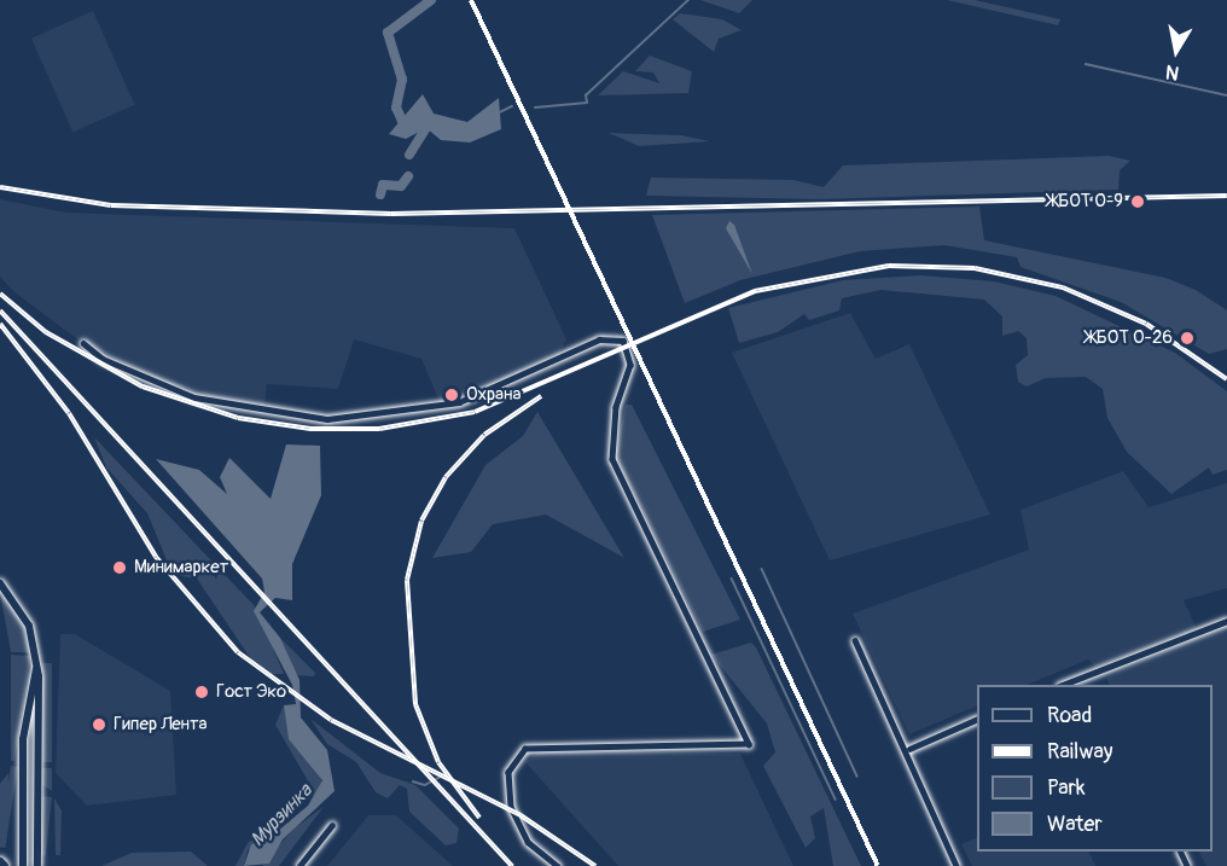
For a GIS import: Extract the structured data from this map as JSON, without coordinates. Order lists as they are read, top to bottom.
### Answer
{
  "water": ["Мурзинка"],
  "places": [
    "ЖБОТ О-9",
    "ЖБОТ О-26",
    "Охрана",
    "Минимаркет",
    "Гост Эко",
    "Гипер Лента"
  ],
  "legend": [
    "Road",
    "Railway",
    "Park",
    "Water"
  ],
  "north": "bottom"
}
